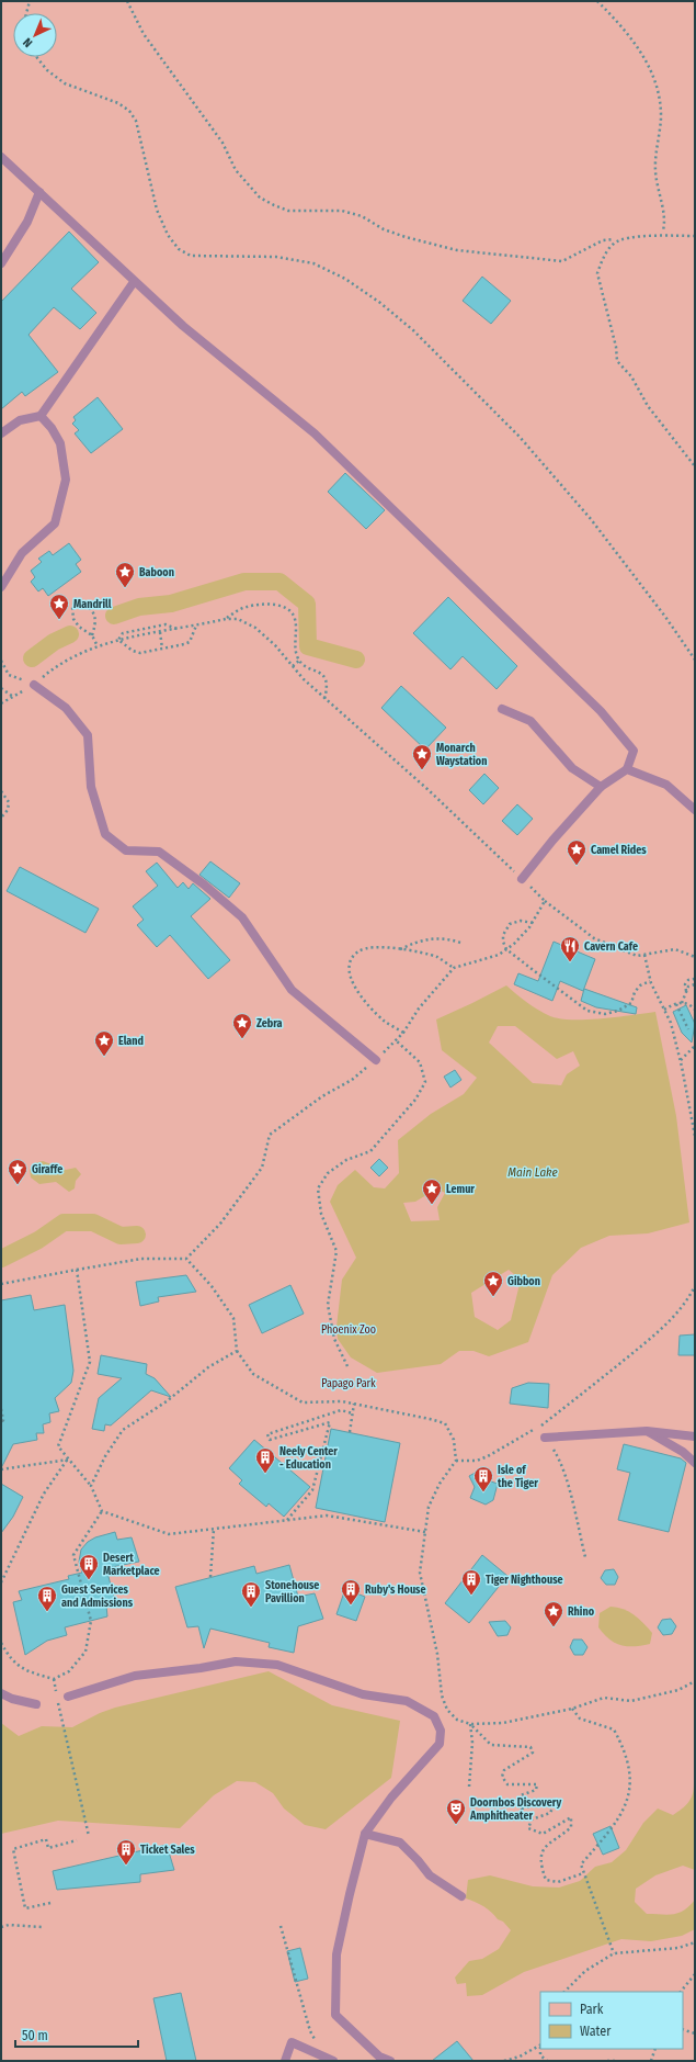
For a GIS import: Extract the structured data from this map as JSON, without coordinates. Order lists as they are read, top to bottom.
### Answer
{
  "water": ["Main Lake"],
  "parks": ["Phoenix Zoo", "Papago Park"],
  "places": {
    "place": [
      "Baboon",
      "Mandrill",
      "Monarch Waystation",
      "Camel Rides",
      "Zebra",
      "Eland",
      "Giraffe",
      "Lemur",
      "Gibbon",
      "Rhino"
    ],
    "restaurant": ["Cavern Cafe"],
    "building": [
      "Neely Center - Education",
      "Isle of the Tiger",
      "Desert Marketplace",
      "Tiger Nighthouse",
      "Ruby's House",
      "Stonehouse Pavillion",
      "Guest Services and Admissions",
      "Ticket Sales"
    ],
    "theatre": ["Doornbos Discovery Amphitheater"]
  },
  "legend": ["Park", "Water"],
  "scale_bar": "50 m",
  "north": "bottom left"
}
